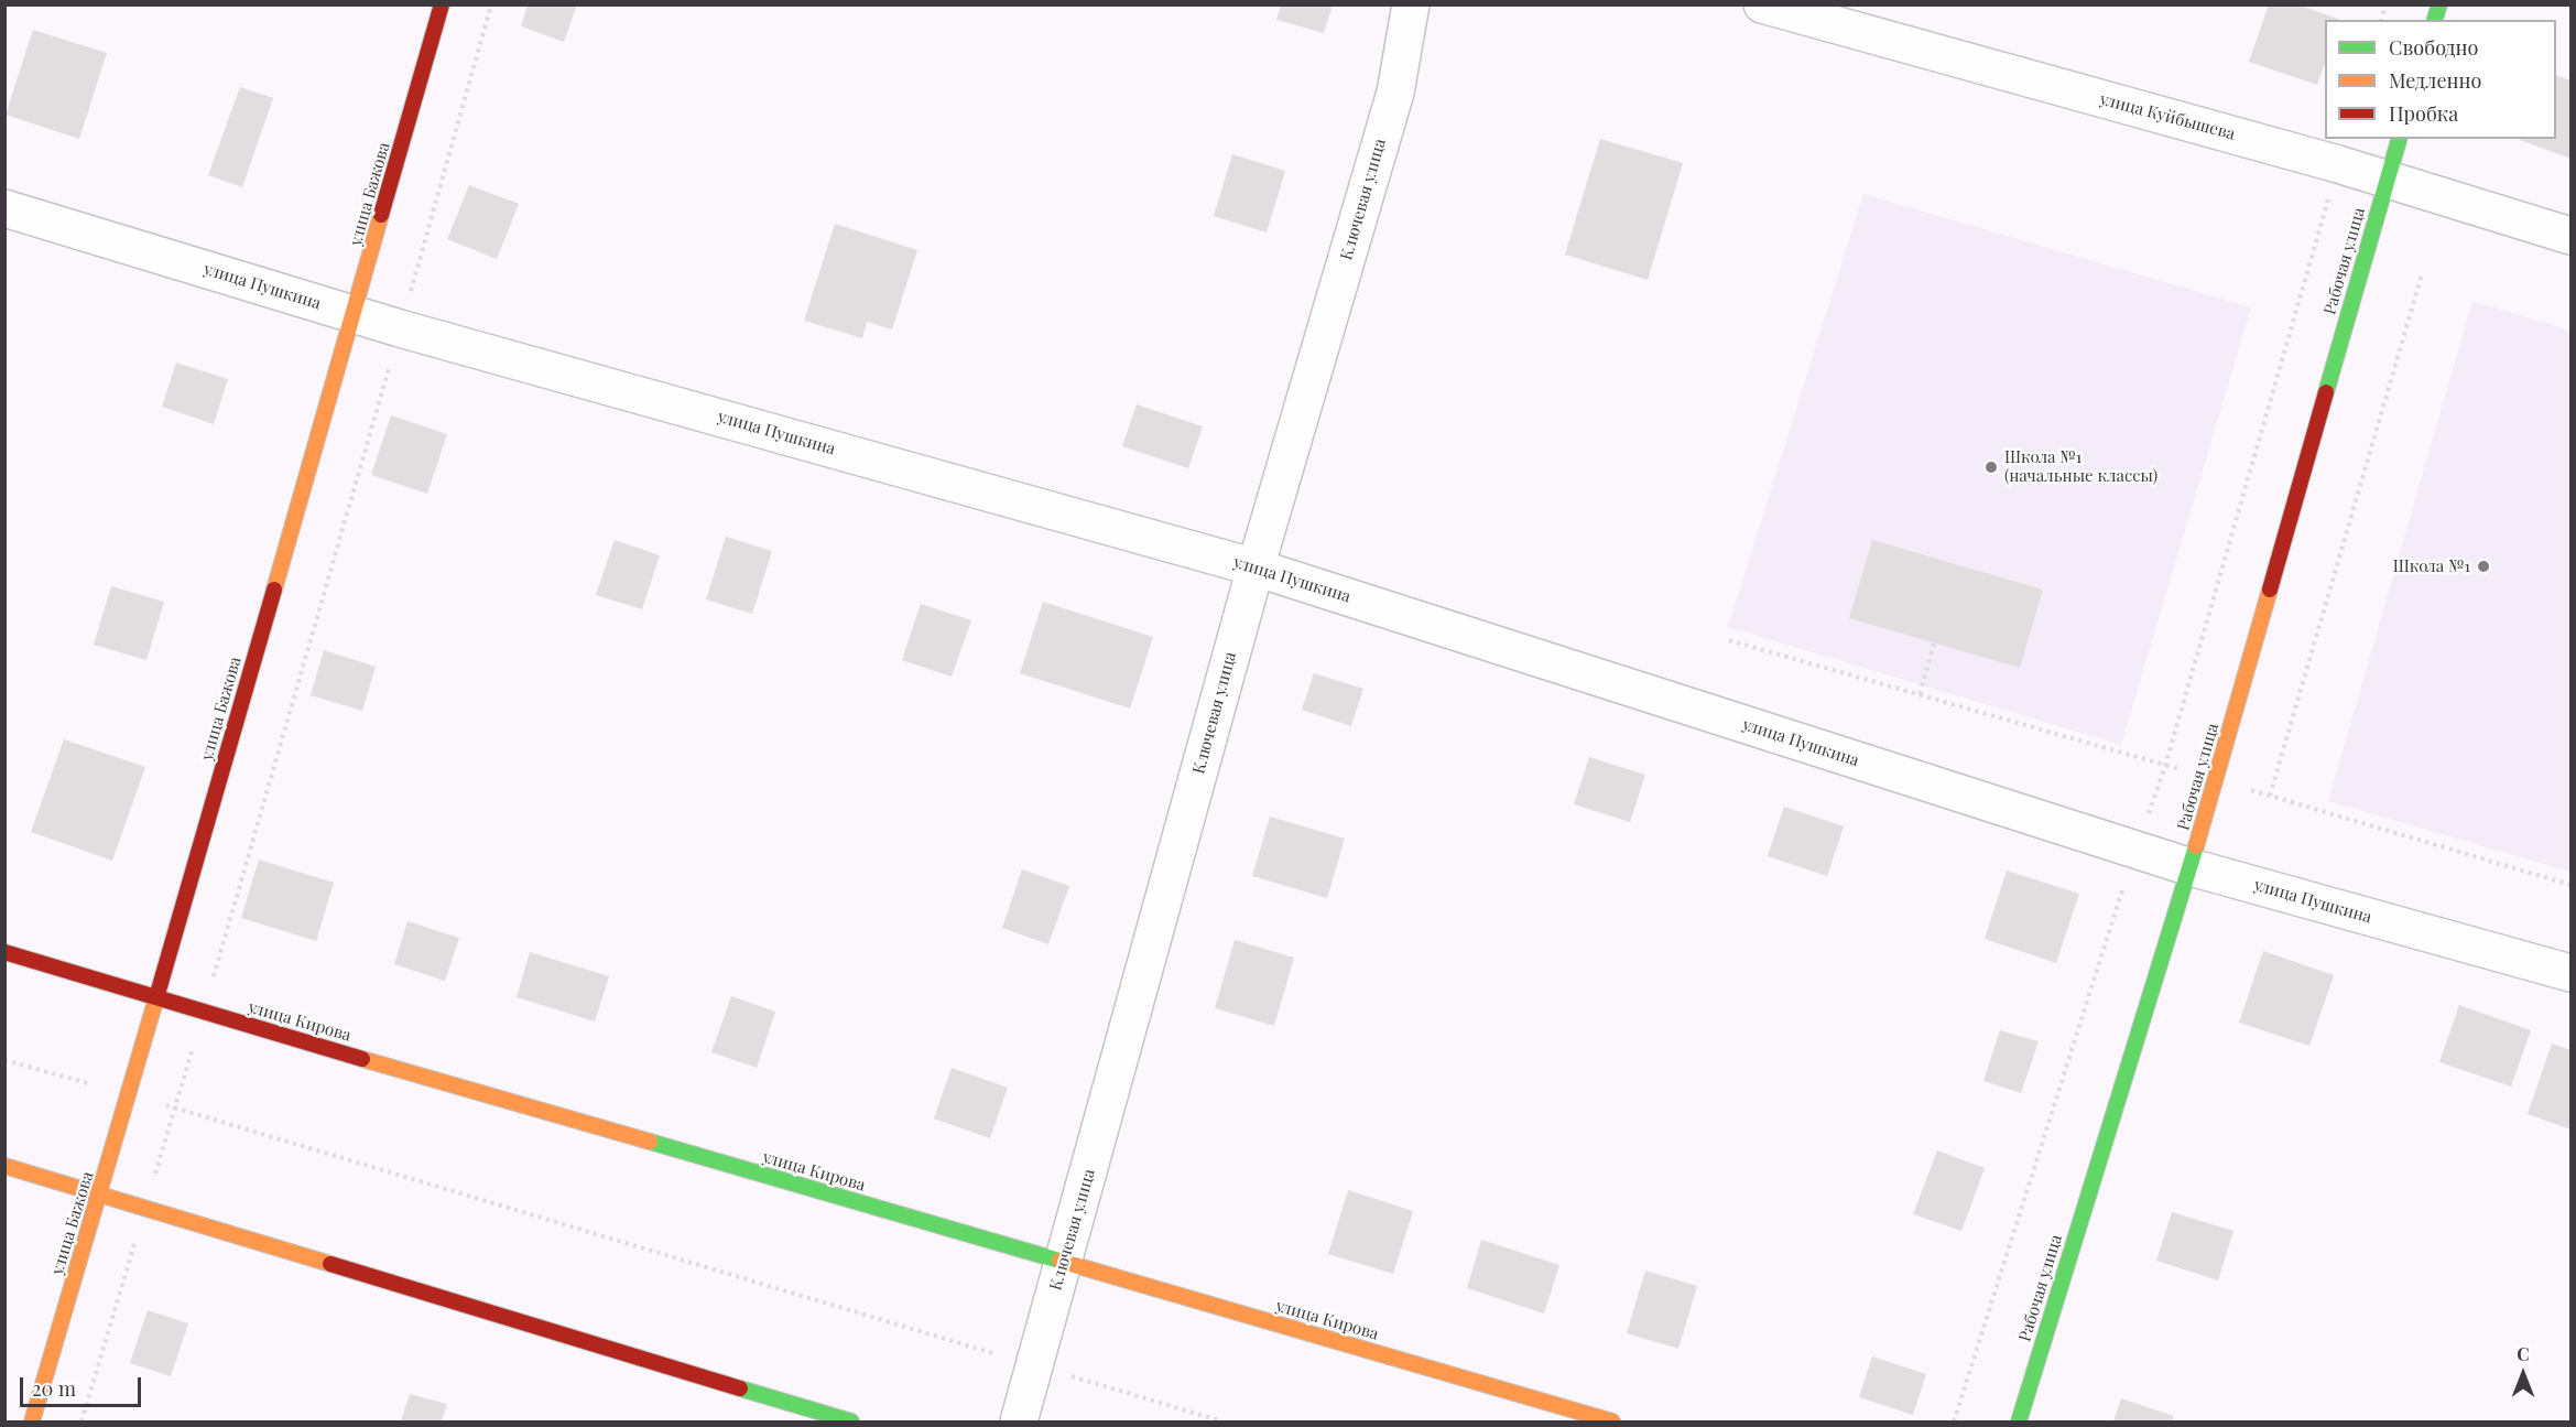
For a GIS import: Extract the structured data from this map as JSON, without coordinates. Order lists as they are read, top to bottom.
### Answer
{
  "streets": {
    "main road": ["улица Бажова", "Рабочая улица", "улица Кирова"],
    "street": ["улица Куйбышева", "Ключевая улица", "улица Пушкина"]
  },
  "crossings": [
    ["улица Куйбышева", "Рабочая улица"],
    ["улица Бажова", "улица Пушкина"],
    ["улица Бажова", "улица Кирова"],
    ["Ключевая улица", "улица Пушкина"],
    ["Ключевая улица", "улица Кирова"],
    ["Рабочая улица", "улица Пушкина"]
  ],
  "places": ["Школа №1 (начальные классы)", "Школа №1"],
  "legend": ["Свободно", "Медленно", "Пробка"],
  "scale_bar": "20 m",
  "north": "top"
}
